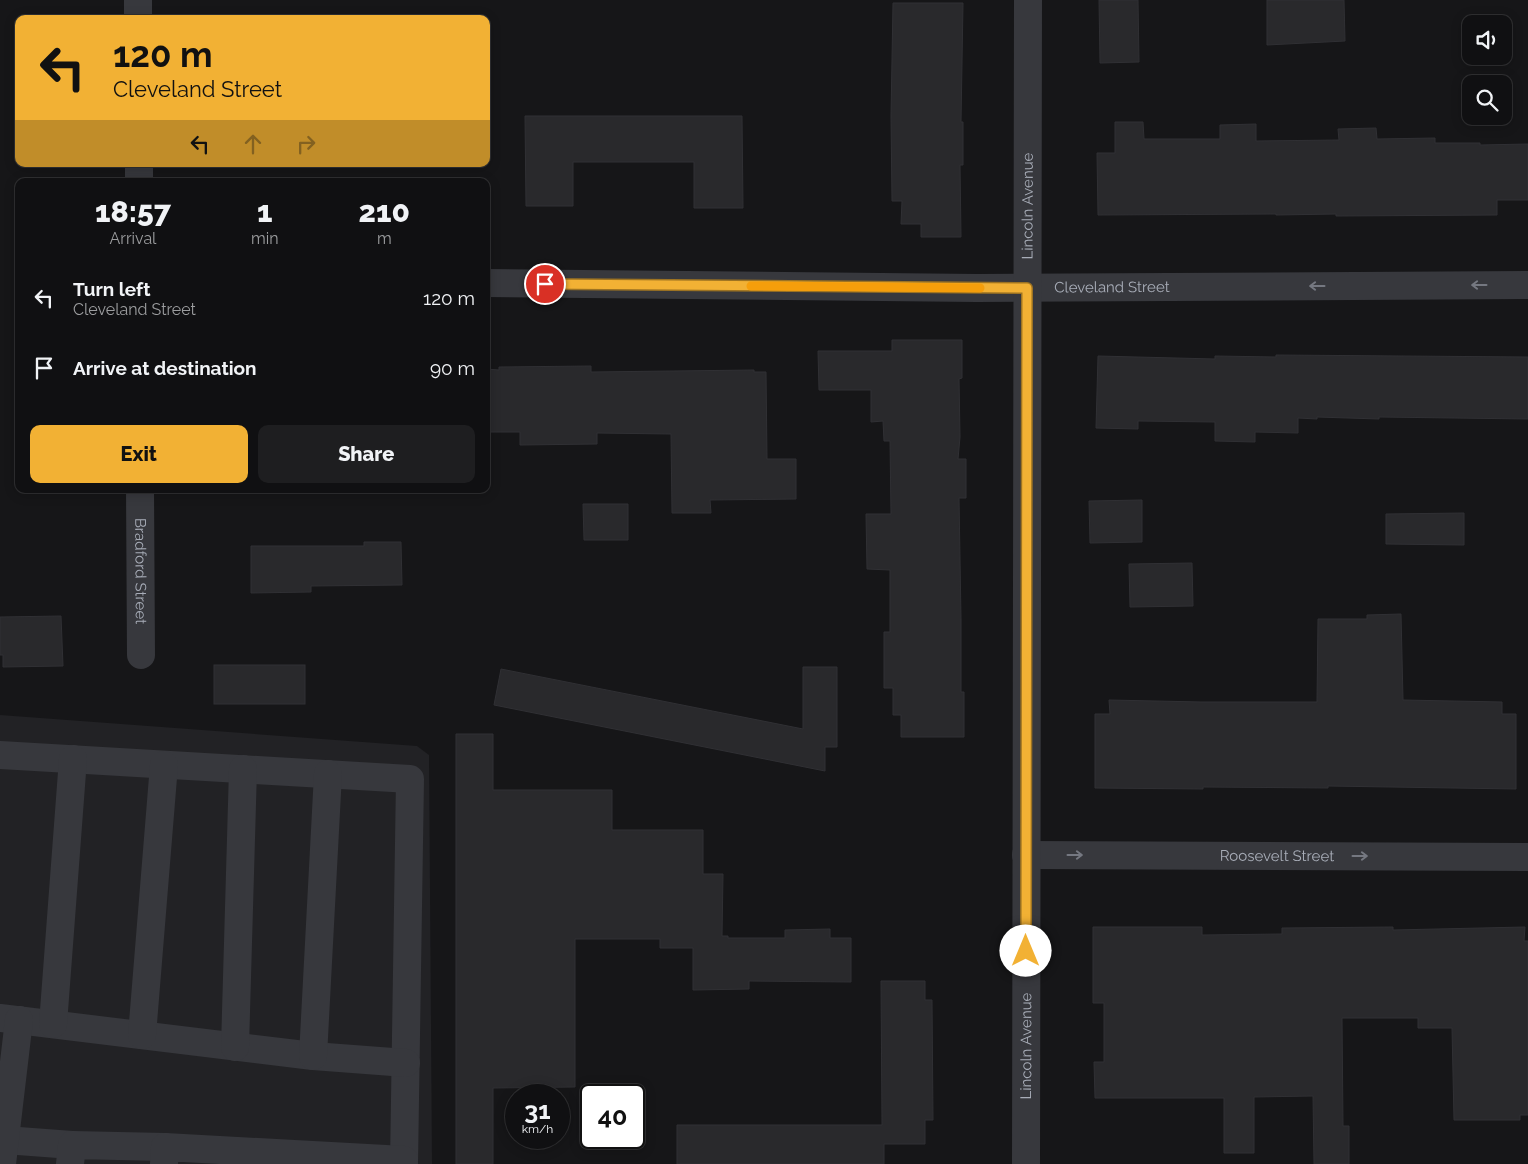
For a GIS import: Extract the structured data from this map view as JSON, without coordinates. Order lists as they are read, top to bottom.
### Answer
{
  "streets": {
    "street": [
      "Lincoln Avenue",
      "Cleveland Street",
      "Bradford Street",
      "Roosevelt Street"
    ]
  },
  "crossings": [
    ["Lincoln Avenue", "Cleveland Street"],
    ["Lincoln Avenue", "Roosevelt Street"]
  ],
  "one_way": ["Cleveland Street", "Roosevelt Street"],
  "page": {
    "turn": ["120 m", "Cleveland Street"],
    "eta": [
      "18:57",
      "Arrival",
      "1",
      "min",
      "210",
      "m"
    ],
    "list": [
      {
        "name": "Turn left",
        "note": "Cleveland Street",
        "value": "120 m"
      },
      {
        "name": "Arrive at destination",
        "value": "90 m"
      }
    ],
    "buttons": ["Exit", "Share"],
    "speed": "31 km/h",
    "limit": "40"
  }
}
